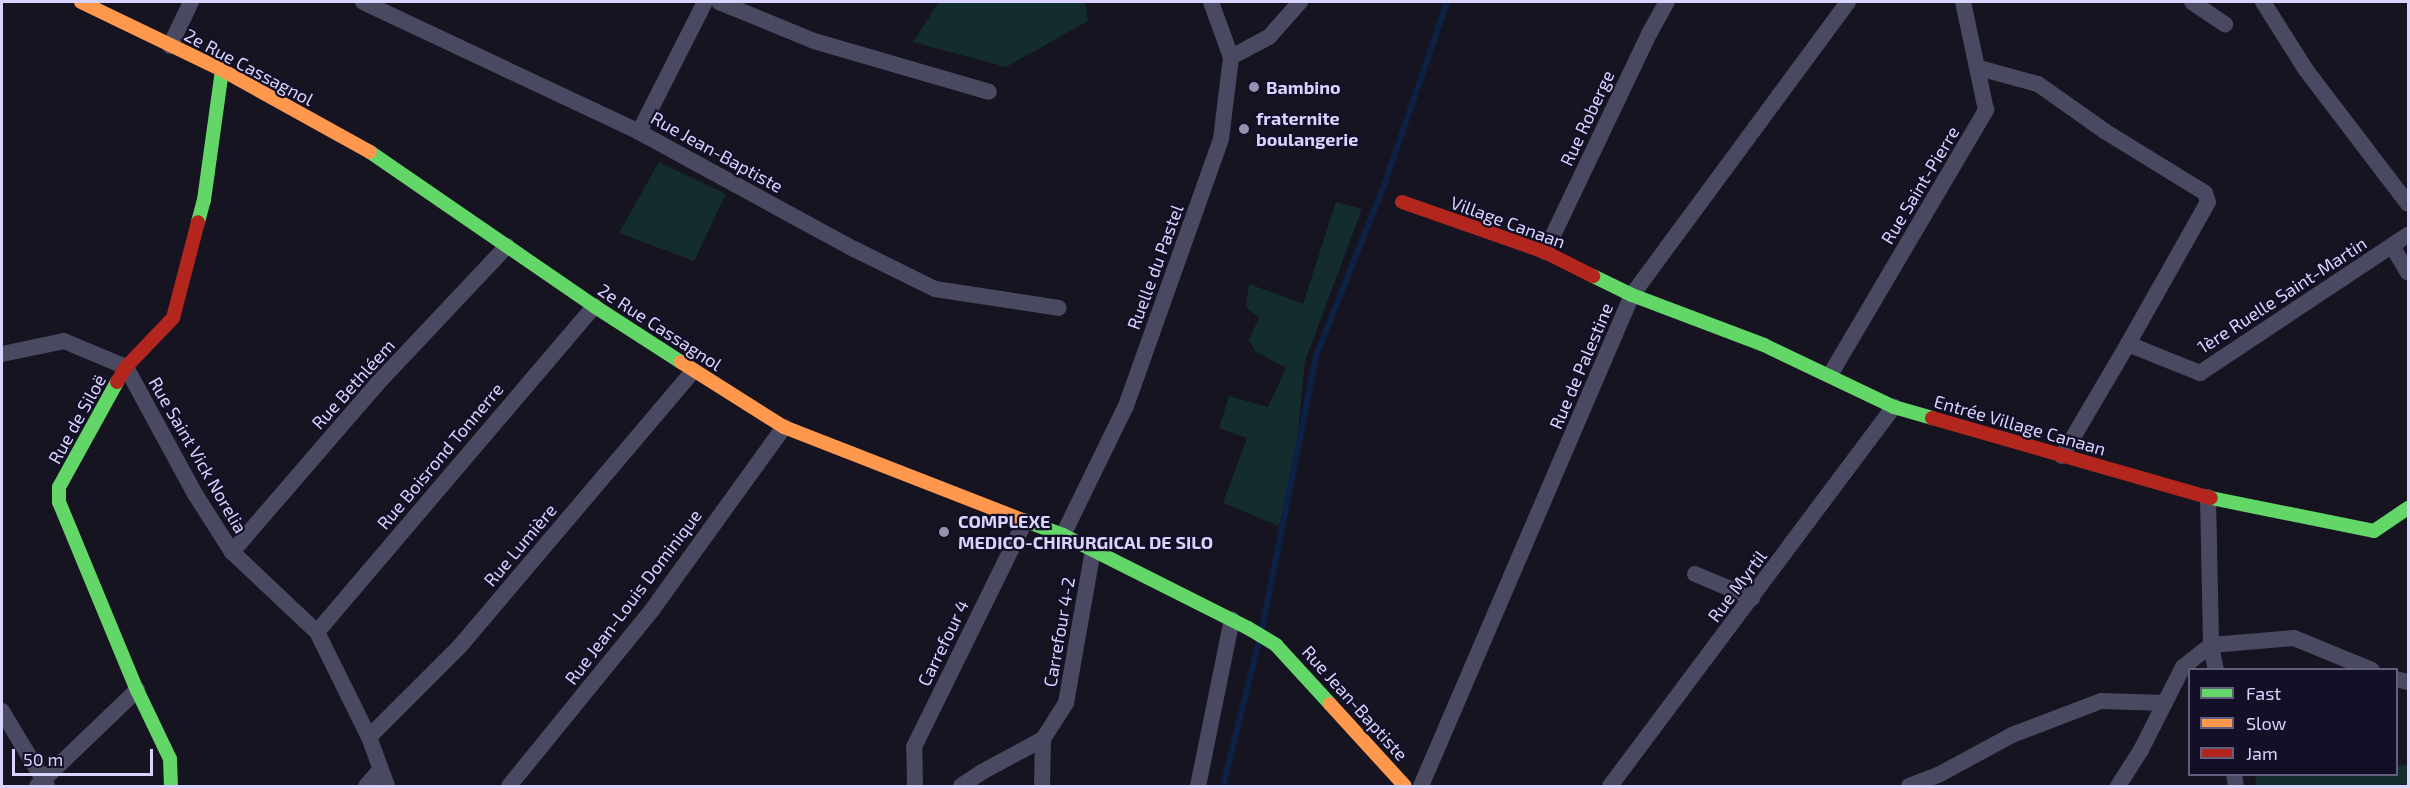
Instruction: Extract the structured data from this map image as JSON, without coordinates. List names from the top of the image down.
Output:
{
  "streets": {
    "street": [
      "2e Rue Cassagnol",
      "Rue Roberge",
      "Rue Jean-Baptiste",
      "Rue Saint-Pierre",
      "Village Canaan",
      "Ruelle du Pastel",
      "1ère Ruelle Saint-Martin",
      "Rue de Palestine",
      "Rue Bethléem",
      "Rue de Siloë",
      "Entrée Village Canaan",
      "Rue Saint Vick Norelia",
      "Rue Boisrond Tonnerre",
      "Rue Lumière",
      "Rue Myrtil",
      "Rue Jean-Louis Dominique",
      "Carrefour 4-2",
      "Carrefour 4"
    ]
  },
  "crossings": [
    ["2e Rue Cassagnol", "Rue Jean-Baptiste"],
    ["2e Rue Cassagnol", "Ruelle du Pastel"],
    ["2e Rue Cassagnol", "Rue Bethléem"],
    ["2e Rue Cassagnol", "Rue de Siloë"],
    ["2e Rue Cassagnol", "Rue Boisrond Tonnerre"],
    ["2e Rue Cassagnol", "Rue Lumière"],
    ["2e Rue Cassagnol", "Rue Jean-Louis Dominique"],
    ["2e Rue Cassagnol", "Carrefour 4-2"],
    ["2e Rue Cassagnol", "Carrefour 4"],
    ["Rue Roberge", "Village Canaan"],
    ["Rue Saint-Pierre", "Entrée Village Canaan"],
    ["Village Canaan", "Rue de Palestine"],
    ["Village Canaan", "Entrée Village Canaan"],
    ["Rue de Palestine", "Entrée Village Canaan"],
    ["Rue Bethléem", "Rue Saint Vick Norelia"],
    ["Rue de Siloë", "Rue Saint Vick Norelia"],
    ["Entrée Village Canaan", "Rue Myrtil"],
    ["Rue Saint Vick Norelia", "Rue Boisrond Tonnerre"],
    ["Rue Saint Vick Norelia", "Rue Lumière"]
  ],
  "places": ["Bambino", "fraternite boulangerie", "COMPLEXE MEDICO-CHIRURGICAL DE SILO"],
  "legend": ["Fast", "Slow", "Jam"],
  "scale_bar": "50 m"
}
